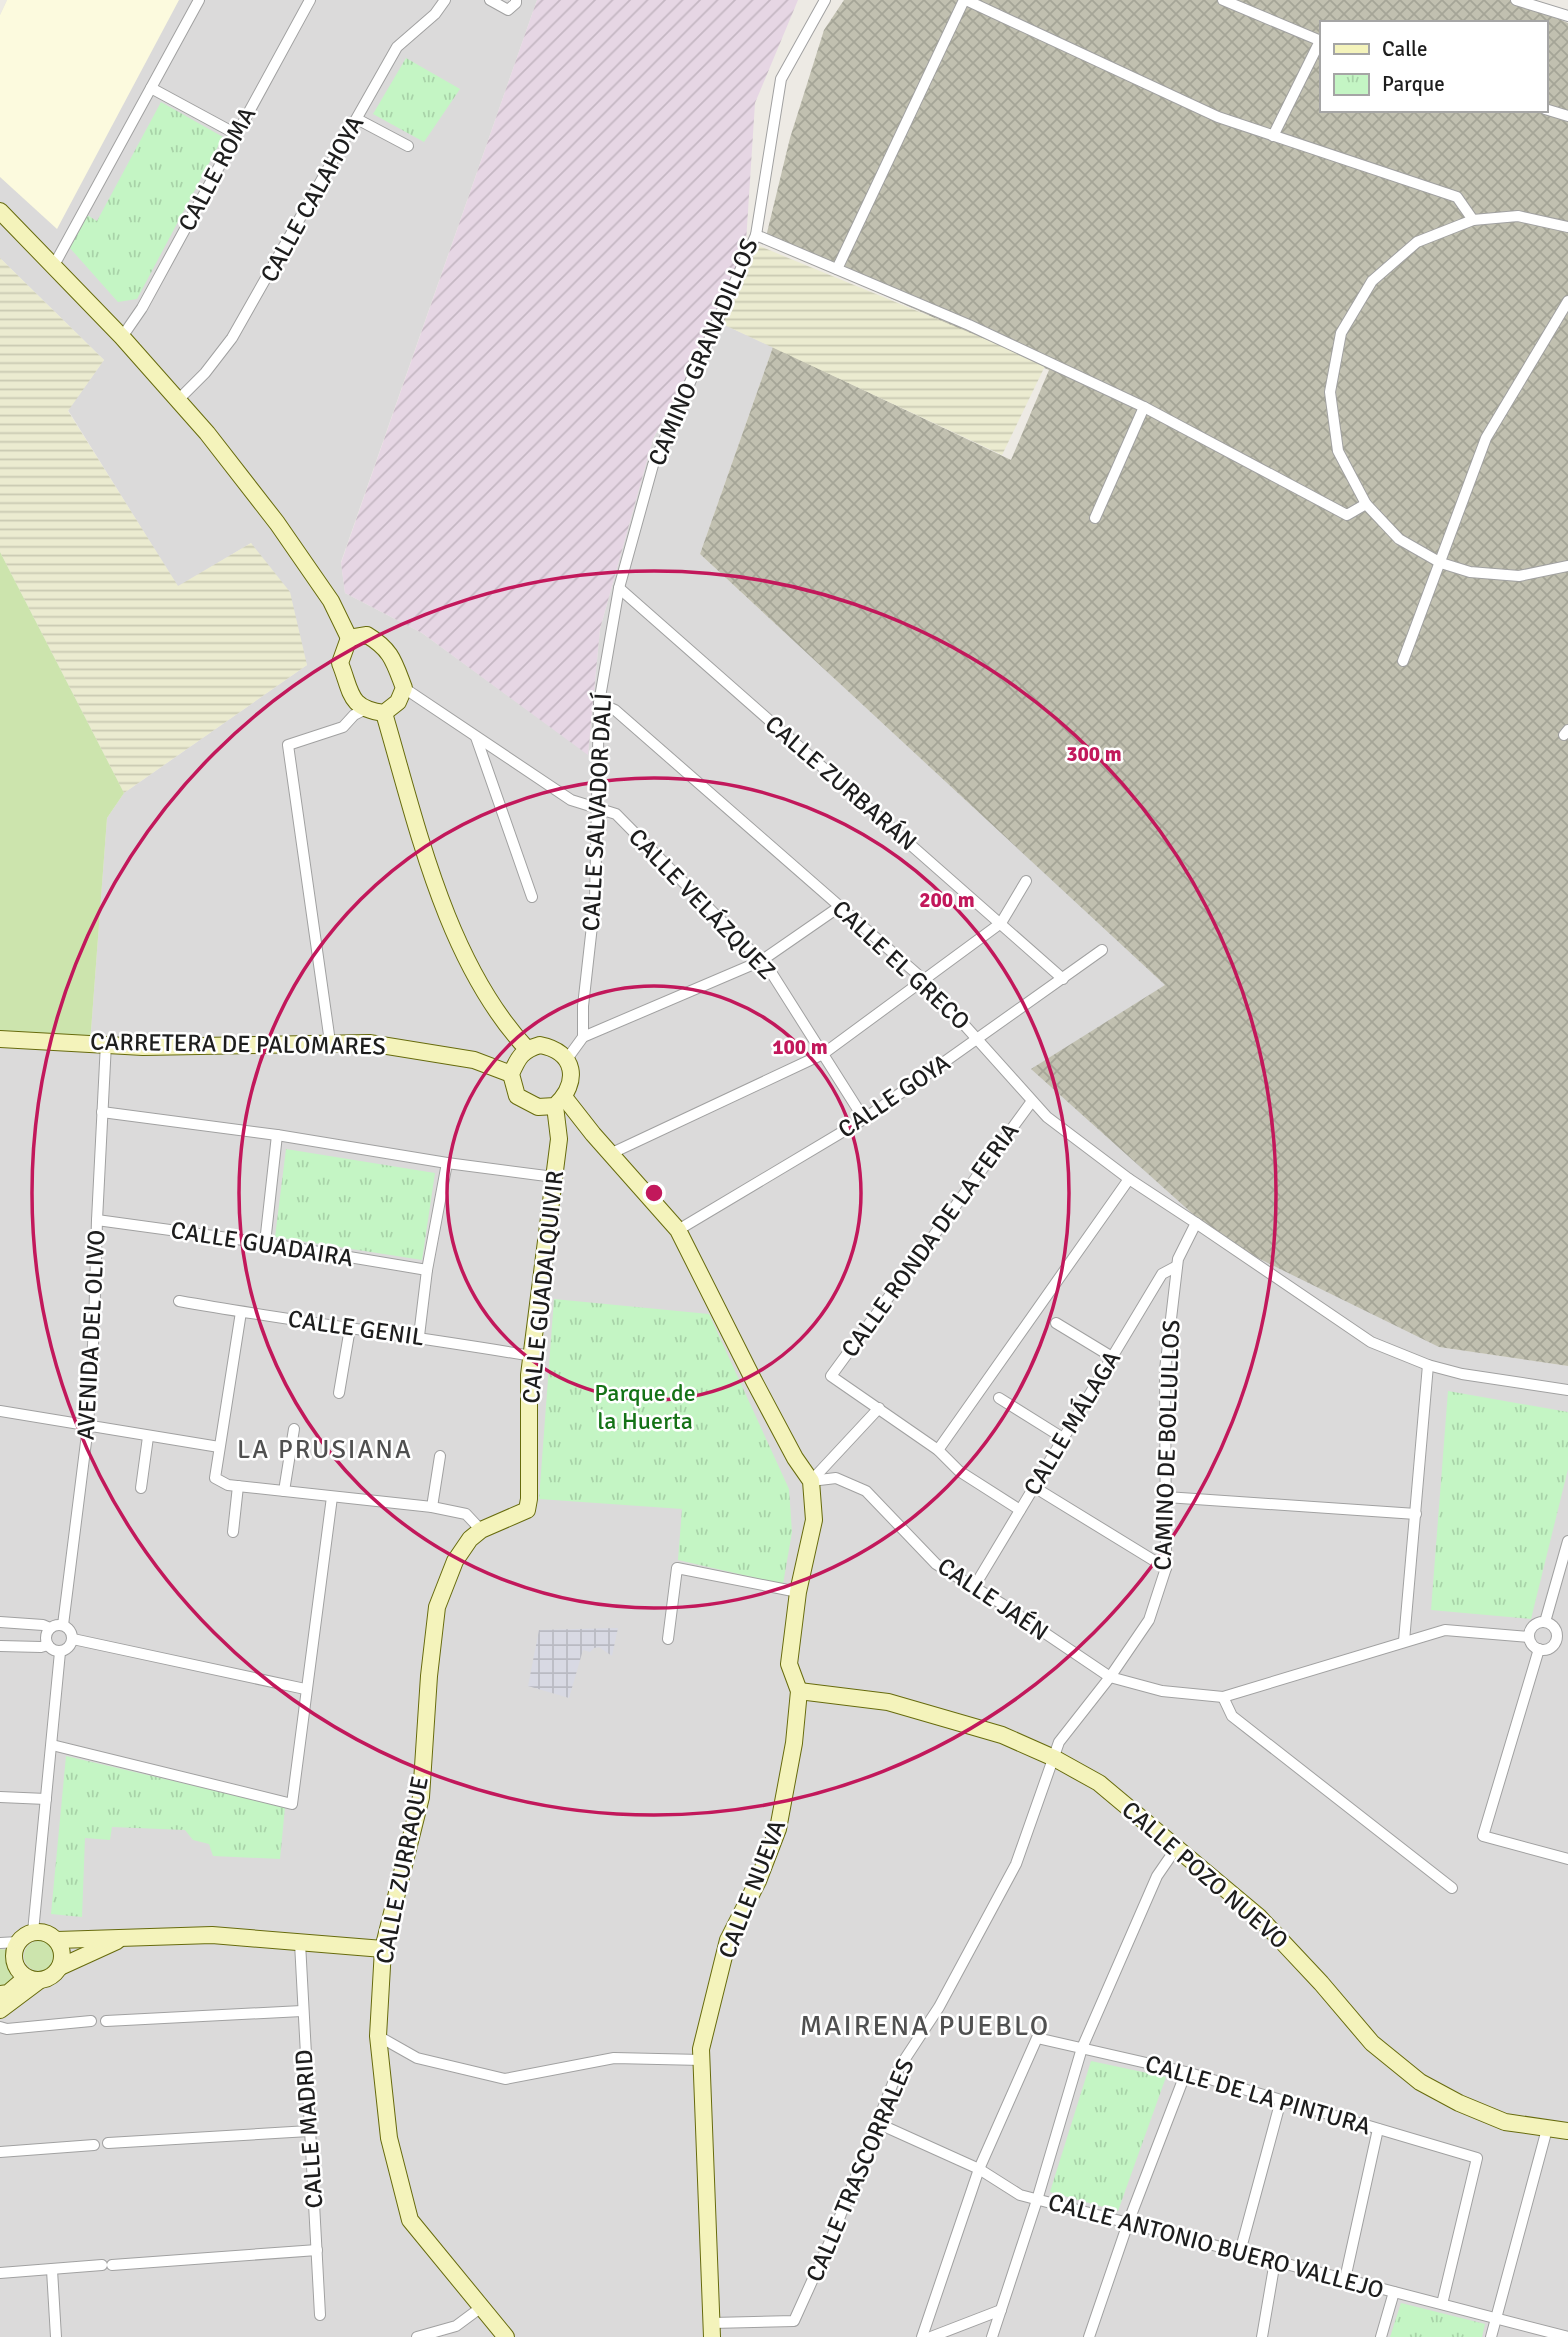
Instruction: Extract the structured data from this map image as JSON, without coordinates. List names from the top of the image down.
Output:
{
  "streets": {
    "street": [
      "CALLE ROMA",
      "CALLE CALAHOYA",
      "CAMINO GRANADILLOS",
      "CALLE ZURBARÁN",
      "CALLE SALVADOR DALÍ",
      "CALLE VELÁZQUEZ",
      "CALLE EL GRECO",
      "CARRETERA DE PALOMARES",
      "CALLE GOYA",
      "CALLE RONDA DE LA FERIA",
      "CALLE GUADAIRA",
      "CALLE GUADALQUIVIR",
      "CALLE GENIL",
      "AVENIDA DEL OLIVO",
      "CALLE MÁLAGA",
      "CAMINO DE BOLLULLOS",
      "CALLE JAÉN",
      "CALLE ZURRAQUE",
      "CALLE POZO NUEVO",
      "CALLE NUEVA",
      "CALLE DE LA PINTURA",
      "CALLE MADRID",
      "CALLE TRASCORRALES",
      "CALLE ANTONIO BUERO VALLEJO"
    ]
  },
  "crossings": [
    ["CAMINO GRANADILLOS", "CALLE ZURBARÁN"],
    ["CAMINO GRANADILLOS", "CALLE SALVADOR DALÍ"],
    ["CALLE ZURBARÁN", "CALLE SALVADOR DALÍ"],
    ["CALLE ZURBARÁN", "CALLE GOYA"],
    ["CALLE SALVADOR DALÍ", "CALLE VELÁZQUEZ"],
    ["CALLE SALVADOR DALÍ", "CALLE EL GRECO"],
    ["CALLE VELÁZQUEZ", "CALLE GOYA"],
    ["CALLE EL GRECO", "CALLE GOYA"],
    ["CALLE EL GRECO", "CALLE RONDA DE LA FERIA"],
    ["CARRETERA DE PALOMARES", "CALLE GUADALQUIVIR"],
    ["CARRETERA DE PALOMARES", "AVENIDA DEL OLIVO"],
    ["CALLE RONDA DE LA FERIA", "CALLE MÁLAGA"],
    ["CALLE GUADAIRA", "AVENIDA DEL OLIVO"],
    ["CALLE GUADALQUIVIR", "CALLE GENIL"],
    ["CALLE GUADALQUIVIR", "CALLE ZURRAQUE"],
    ["CALLE MÁLAGA", "CAMINO DE BOLLULLOS"],
    ["CALLE MÁLAGA", "CALLE JAÉN"],
    ["CAMINO DE BOLLULLOS", "CALLE JAÉN"],
    ["CAMINO DE BOLLULLOS", "CALLE POZO NUEVO"],
    ["CAMINO DE BOLLULLOS", "CALLE TRASCORRALES"],
    ["CALLE POZO NUEVO", "CALLE NUEVA"],
    ["CALLE POZO NUEVO", "CALLE TRASCORRALES"],
    ["CALLE NUEVA", "CALLE TRASCORRALES"],
    ["CALLE DE LA PINTURA", "CALLE ANTONIO BUERO VALLEJO"],
    ["CALLE TRASCORRALES", "CALLE ANTONIO BUERO VALLEJO"]
  ],
  "districts": ["LA PRUSIANA", "MAIRENA PUEBLO"],
  "parks": ["Parque de la Huerta"],
  "legend": ["Calle", "Parque"],
  "rings": ["300 m", "200 m", "100 m"]
}
